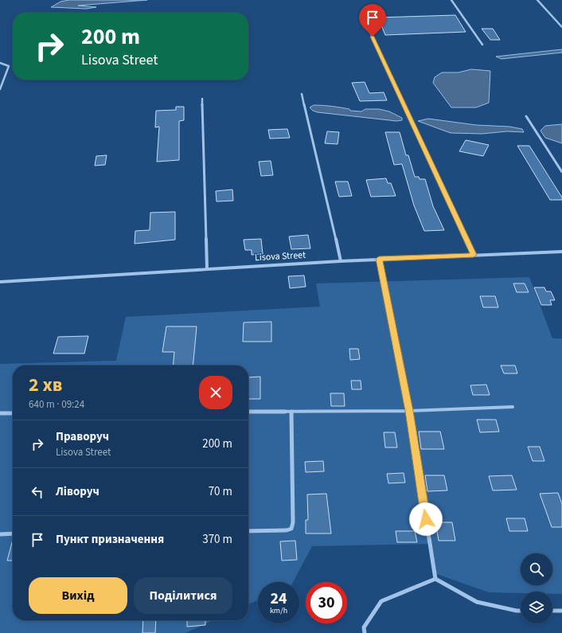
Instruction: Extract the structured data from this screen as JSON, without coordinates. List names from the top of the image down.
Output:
{
  "streets": {
    "street": ["Lisova Street"]
  },
  "page": {
    "turn": ["200 m", "Lisova Street"],
    "heading": ["2 хв", "640 m · 09:24"],
    "list": [
      {
        "name": "Праворуч",
        "note": "Lisova Street",
        "value": "200 m"
      },
      {
        "name": "Ліворуч",
        "value": "70 m"
      },
      {
        "name": "Пункт призначення",
        "value": "370 m"
      }
    ],
    "buttons": ["Вихід", "Поділитися"],
    "speed": "24 km/h",
    "limit": "30"
  }
}
